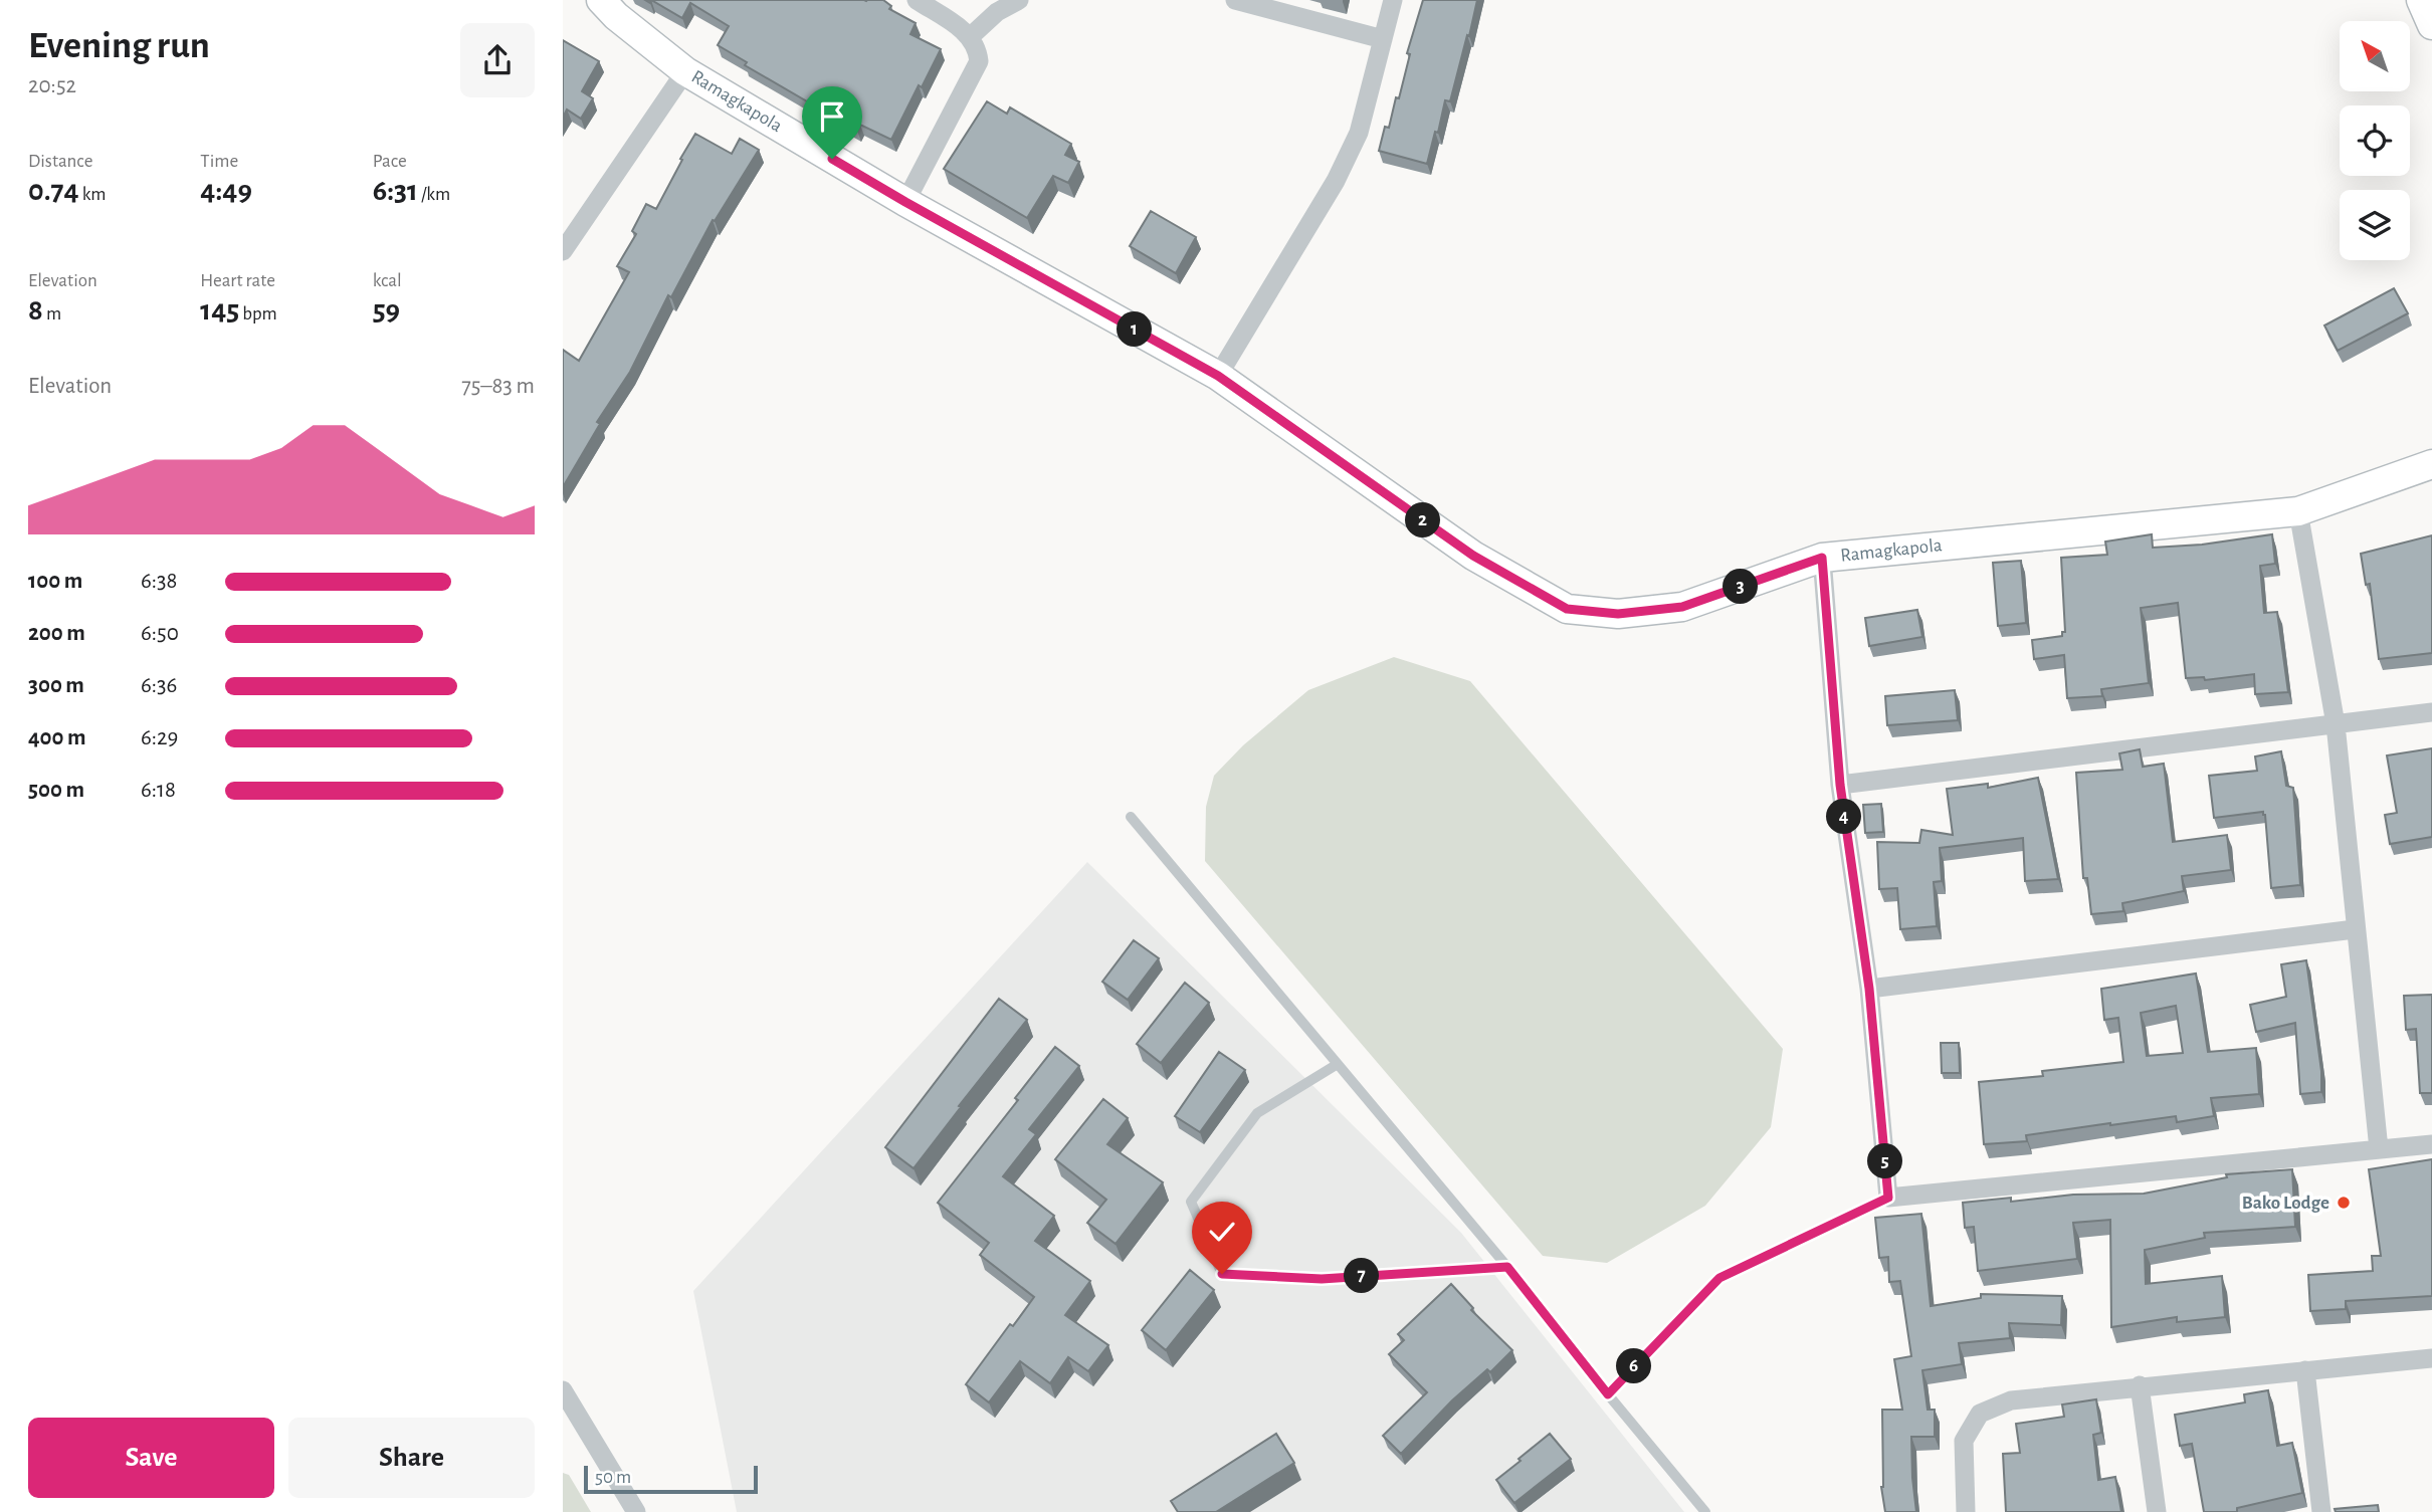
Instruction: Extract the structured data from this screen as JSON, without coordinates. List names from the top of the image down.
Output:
{
  "streets": {
    "street": ["Ramagkapola"]
  },
  "places": ["Bako Lodge"],
  "scale_bar": "50 m",
  "north": "top left",
  "page": {
    "heading": ["Evening run", "20:52"],
    "stats": [
      ["Distance", "0.74 km"],
      ["Time", "4:49"],
      ["Pace", "6:31 /km"],
      ["Elevation", "8 m"],
      ["Heart rate", "145 bpm"],
      ["kcal", "59"]
    ],
    "pins": [
      "1",
      "2",
      "3",
      "4",
      "5",
      "7",
      "6"
    ],
    "chart": ["Elevation", "75–83 m"],
    "list": [
      {
        "name": "100 m",
        "note": "6:38"
      },
      {
        "name": "200 m",
        "note": "6:50"
      },
      {
        "name": "300 m",
        "note": "6:36"
      },
      {
        "name": "400 m",
        "note": "6:29"
      },
      {
        "name": "500 m",
        "note": "6:18"
      }
    ],
    "buttons": ["Save", "Share"],
    "scale": "50 m"
  }
}
